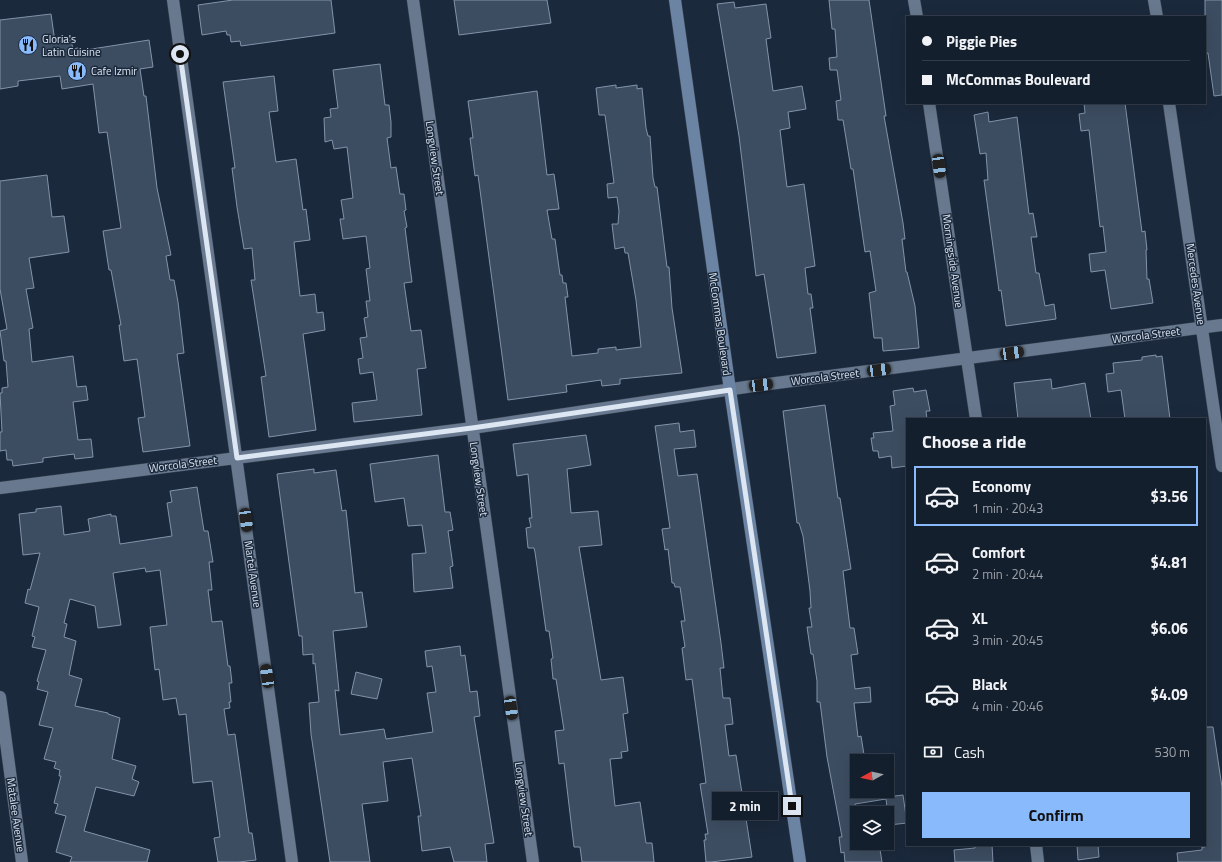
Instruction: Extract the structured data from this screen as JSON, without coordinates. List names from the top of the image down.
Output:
{
  "streets": {
    "street": [
      "Longview Street",
      "Morningside Avenue",
      "Mercedes Avenue",
      "McCommas Boulevard",
      "Worcola Street",
      "Martel Avenue",
      "Matalee Avenue"
    ]
  },
  "crossings": [
    ["Longview Street", "Worcola Street"],
    ["Morningside Avenue", "Worcola Street"],
    ["Mercedes Avenue", "Worcola Street"],
    ["McCommas Boulevard", "Worcola Street"],
    ["Worcola Street", "Martel Avenue"]
  ],
  "places": {
    "restaurant": ["Gloria's Latin Cuisine", "Cafe Izmir"]
  },
  "north": "left",
  "page": {
    "banner": ["Piggie Pies", "McCommas Boulevard"],
    "heading": "Choose a ride",
    "list": [
      {
        "name": "Economy",
        "note": "1 min · 20:43",
        "value": "$3.56"
      },
      {
        "name": "Comfort",
        "note": "2 min · 20:44",
        "value": "$4.81"
      },
      {
        "name": "XL",
        "note": "3 min · 20:45",
        "value": "$6.06"
      },
      {
        "name": "Black",
        "note": "4 min · 20:46",
        "value": "$4.09"
      }
    ],
    "pay": ["Cash", "530 m"],
    "buttons": "Confirm",
    "bubble": "2 min"
  }
}
